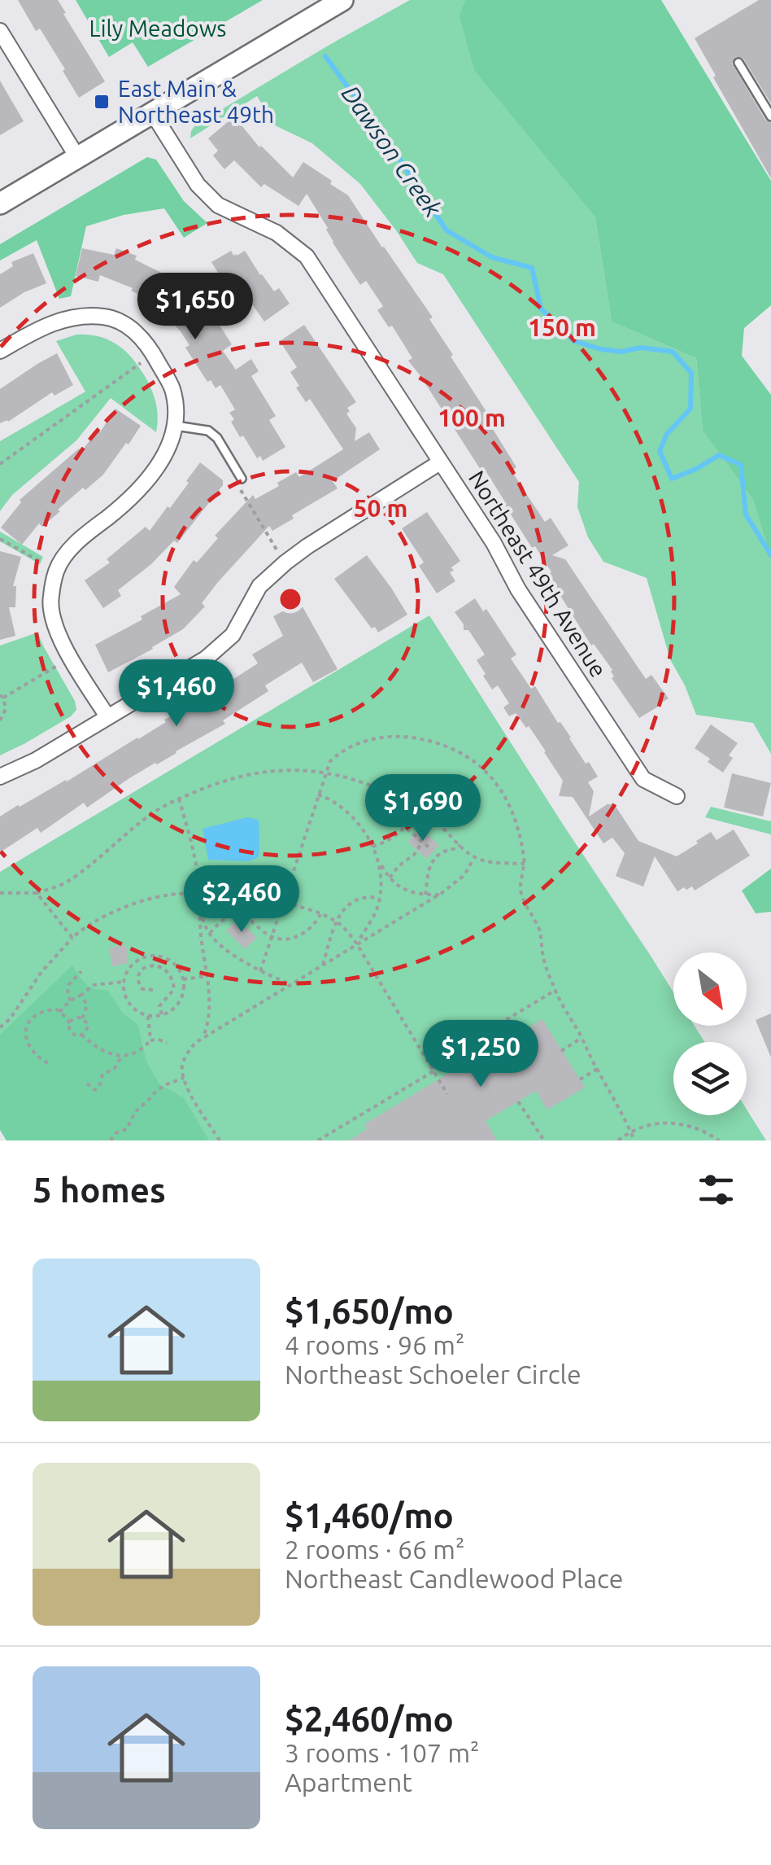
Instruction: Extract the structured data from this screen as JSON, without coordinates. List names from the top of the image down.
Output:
{
  "streets": {
    "street": ["Northeast 49th Avenue"]
  },
  "water": ["Dawson Creek"],
  "parks": ["Lily Meadows"],
  "places": {
    "transit": ["East Main & Northeast 49th"]
  },
  "north": "bottom right",
  "page": {
    "price": [
      "$1,650",
      "$1,460",
      "$1,690",
      "$2,460",
      "$1,250"
    ],
    "heading": "5 homes",
    "list": [
      {
        "name": "$1,650/mo",
        "note": "4 rooms · 96 m² · Northeast Schoeler Circle"
      },
      {
        "name": "$1,460/mo",
        "note": "2 rooms · 66 m² · Northeast Candlewood Place"
      },
      {
        "name": "$2,460/mo",
        "note": "3 rooms · 107 m² · Apartment"
      }
    ]
  },
  "rings": ["150 m", "100 m", "50 m"]
}
